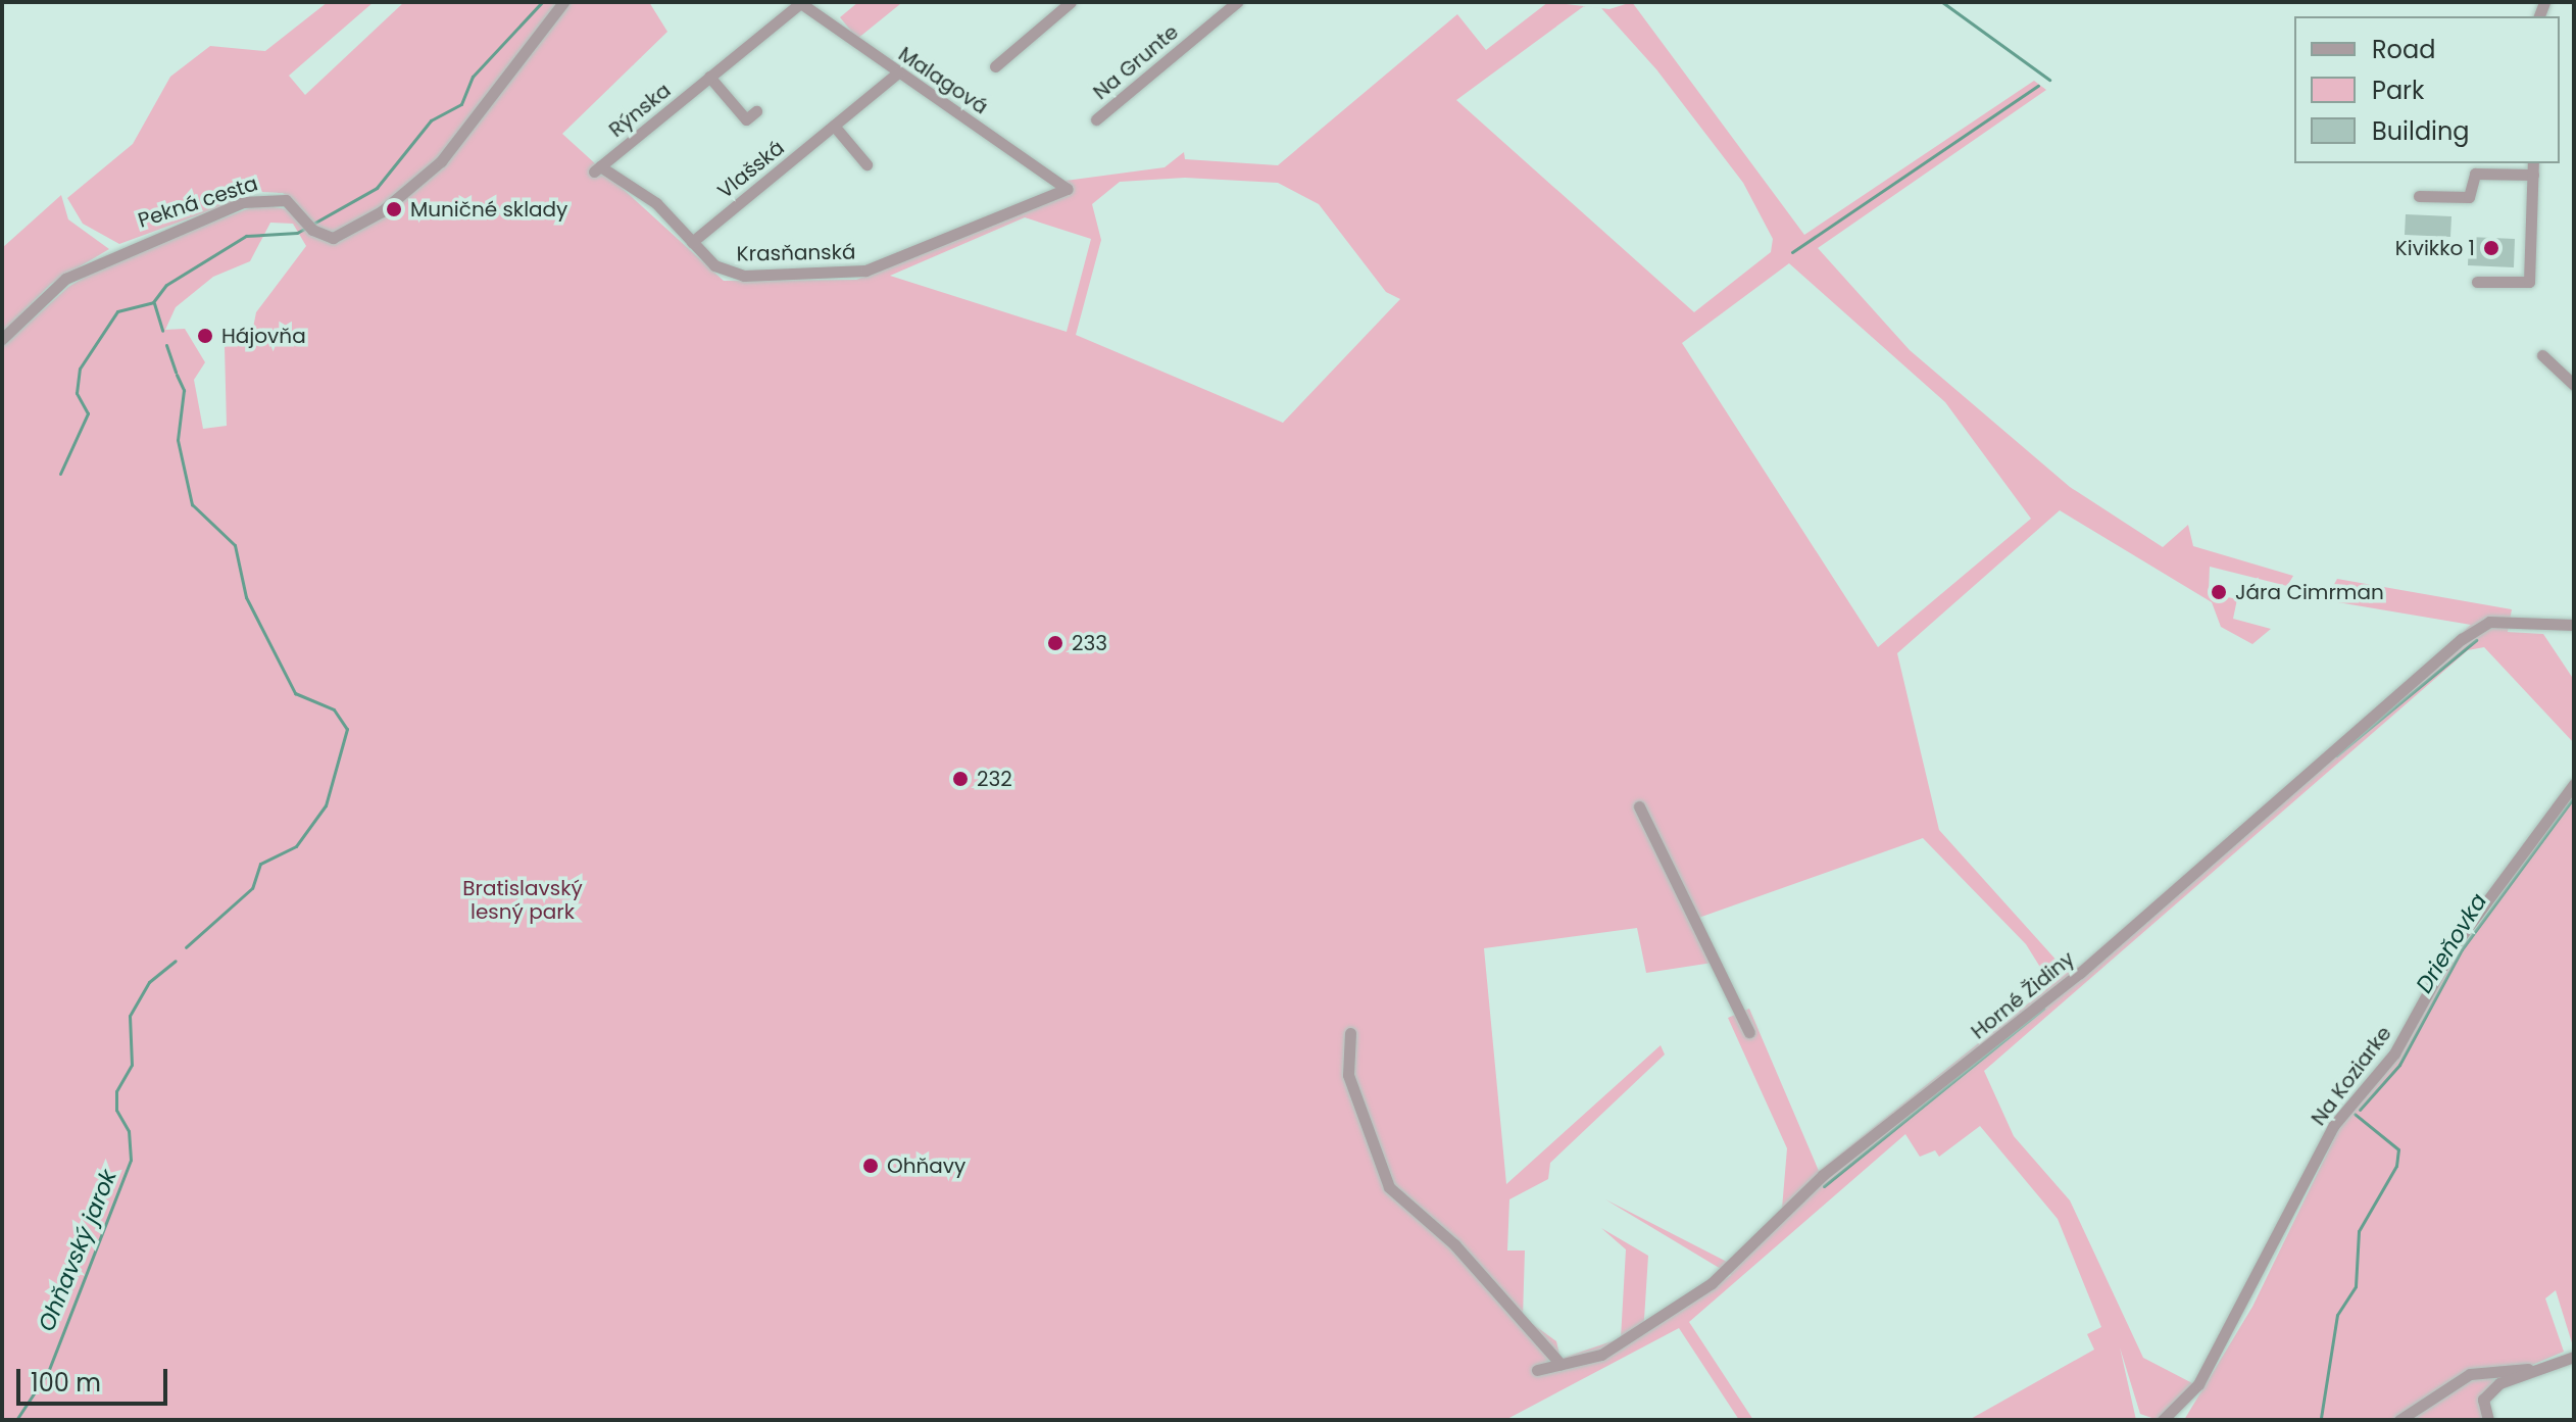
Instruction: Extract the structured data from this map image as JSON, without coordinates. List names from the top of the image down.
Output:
{
  "streets": {
    "street": [
      "Na Grunte",
      "Malagová",
      "Rýnska",
      "Vlašská",
      "Pekná cesta",
      "Krasňanská",
      "Horné Židiny",
      "Na Koziarke"
    ]
  },
  "crossings": [
    ["Malagová", "Rýnska"],
    ["Malagová", "Vlašská"],
    ["Malagová", "Krasňanská"],
    ["Rýnska", "Krasňanská"],
    ["Vlašská", "Krasňanská"]
  ],
  "water": ["Drieňovka", "Ohňavský jarok"],
  "parks": ["Bratislavský lesný park"],
  "places": [
    "Muničné sklady",
    "Kivikko 1",
    "Hájovňa",
    "Jára Cimrman",
    "233",
    "232",
    "Ohňavy"
  ],
  "legend": ["Road", "Park", "Building"],
  "scale_bar": "100 m"
}
